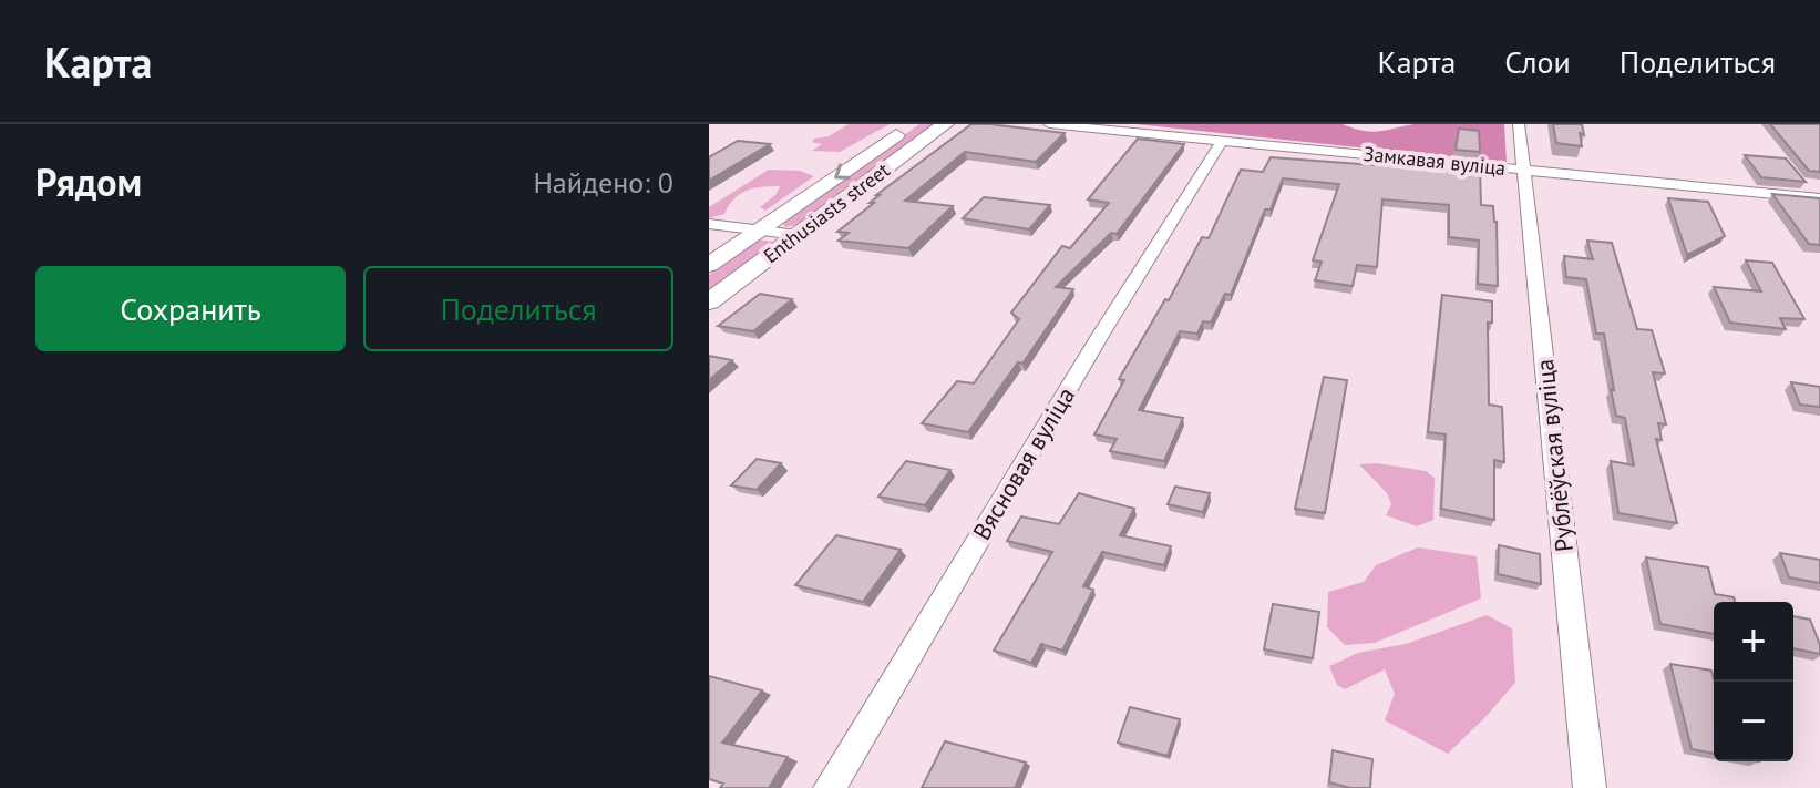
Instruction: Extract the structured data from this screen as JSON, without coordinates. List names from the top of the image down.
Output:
{
  "streets": {
    "street": [
      "Замкавая вуліца",
      "Enthusiasts street",
      "Рублёўская вуліца",
      "Вясновая вуліца"
    ]
  },
  "crossings": [
    ["Замкавая вуліца", "Рублёўская вуліца"],
    ["Замкавая вуліца", "Вясновая вуліца"]
  ],
  "page": {
    "header": "Карта",
    "nav": ["Карта", "Слои", "Поделиться"],
    "heading": ["Рядом", "Найдено: 0"],
    "buttons": ["Сохранить", "Поделиться"],
    "map_buttons": ["+", "−"]
  }
}
